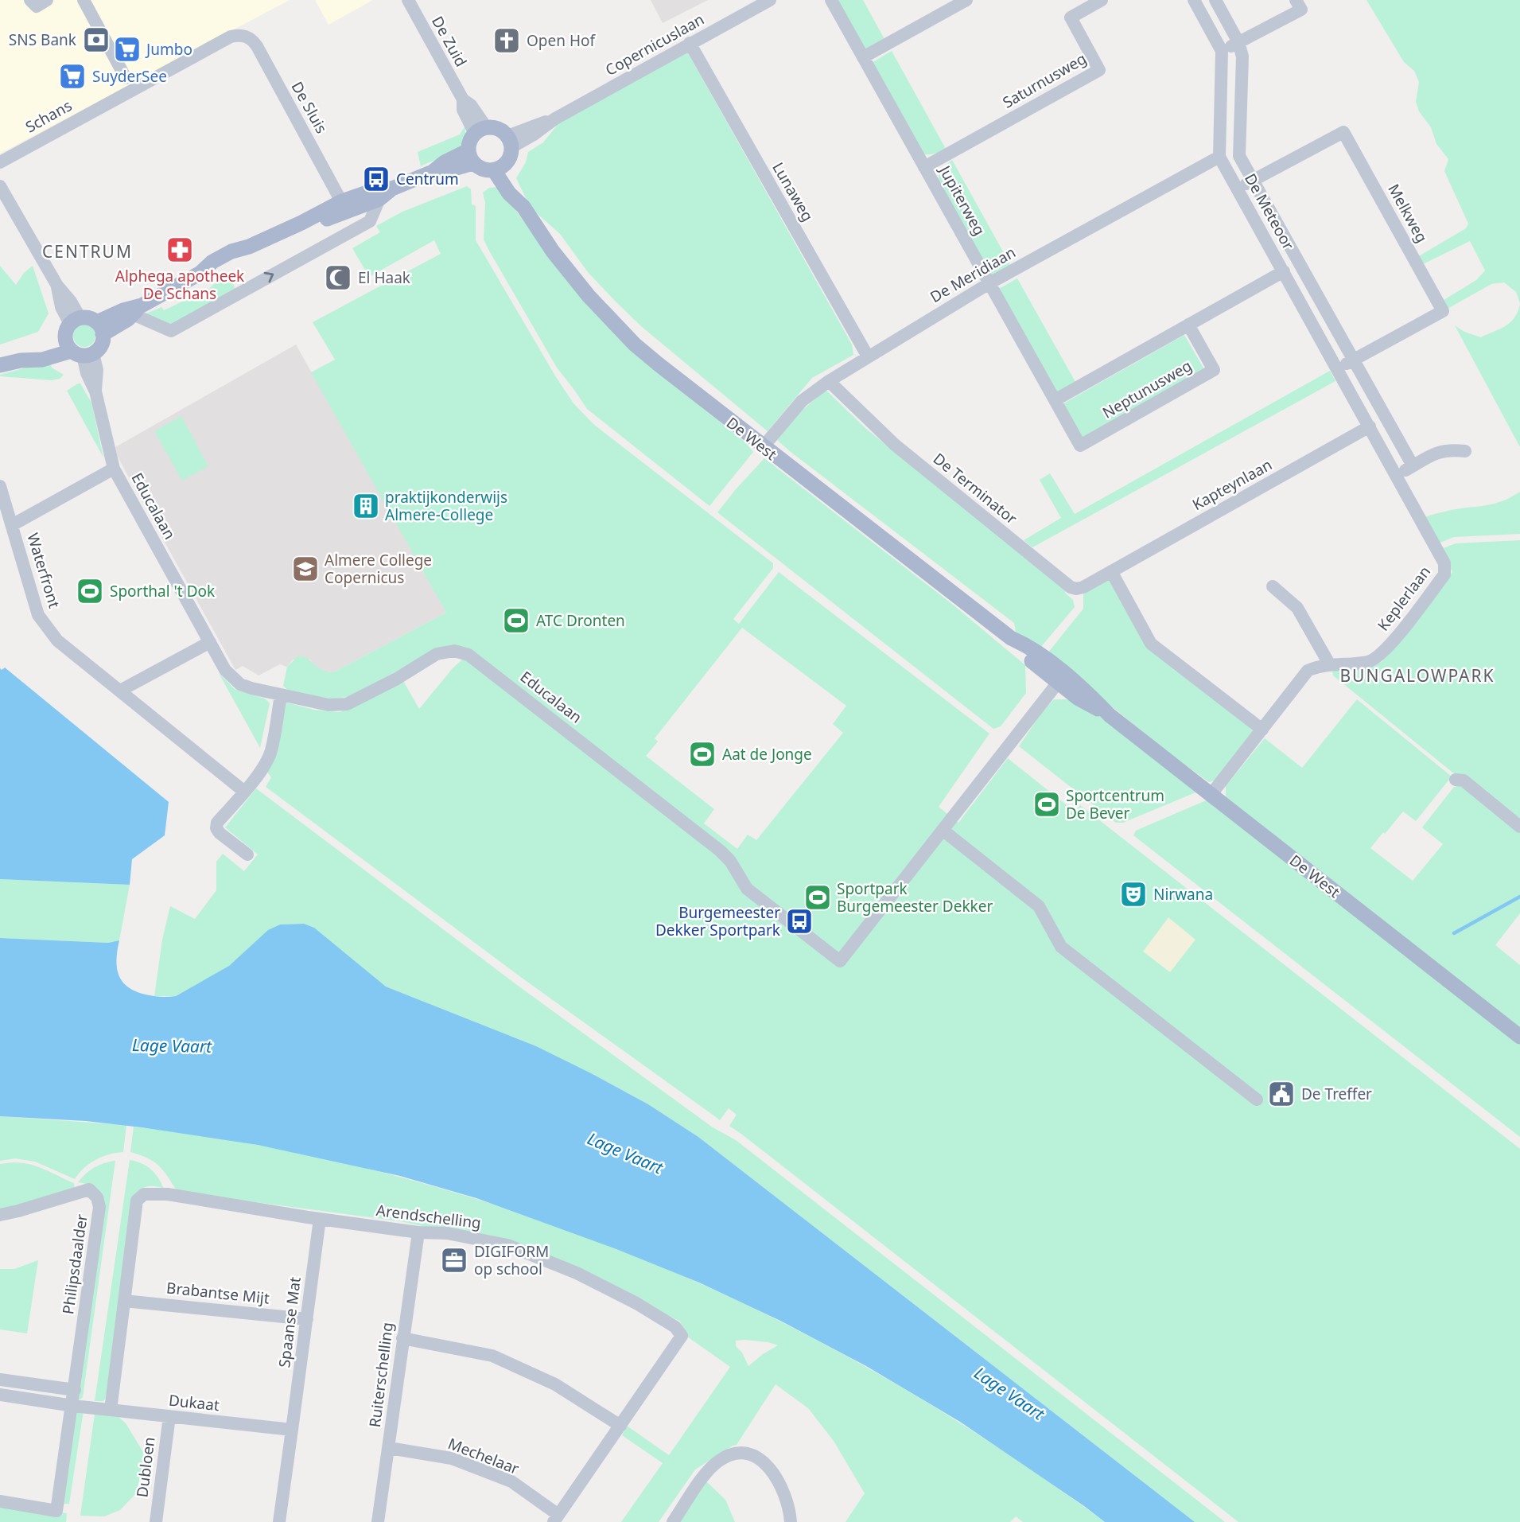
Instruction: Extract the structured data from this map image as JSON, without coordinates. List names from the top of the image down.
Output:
{
  "streets": {
    "main road": ["De West"],
    "street": [
      "De Zuid",
      "Copernicuslaan",
      "Saturnusweg",
      "De Sluis",
      "Schans",
      "Lunaweg",
      "Jupiterweg",
      "De Meteoor",
      "Melkweg",
      "De Meridiaan",
      "Neptunusweg",
      "Kapteynlaan",
      "De Terminator",
      "Educalaan",
      "Waterfront",
      "Keplerlaan",
      "Arendschelling",
      "Philipsdaalder",
      "Brabantse Mijt",
      "Spaanse Mat",
      "Ruiterschelling",
      "Dukaat",
      "Mechelaar",
      "Dubloen"
    ]
  },
  "crossings": [
    ["De Zuid", "Copernicuslaan"],
    ["De Zuid", "De West"],
    ["Copernicuslaan", "Lunaweg"],
    ["Copernicuslaan", "De West"],
    ["Saturnusweg", "Jupiterweg"],
    ["De Sluis", "Schans"],
    ["Lunaweg", "De Meridiaan"],
    ["Jupiterweg", "De Meridiaan"],
    ["Jupiterweg", "Neptunusweg"],
    ["De Meteoor", "Melkweg"],
    ["De Meteoor", "De Meridiaan"],
    ["De Meteoor", "Kapteynlaan"],
    ["De Meteoor", "Keplerlaan"],
    ["De Meridiaan", "De West"],
    ["De Meridiaan", "De Terminator"],
    ["De West", "Educalaan"],
    ["De West", "Keplerlaan"],
    ["Kapteynlaan", "De Terminator"],
    ["Kapteynlaan", "Keplerlaan"],
    ["Educalaan", "Waterfront"],
    ["Arendschelling", "Brabantse Mijt"],
    ["Arendschelling", "Spaanse Mat"],
    ["Arendschelling", "Ruiterschelling"],
    ["Arendschelling", "Dukaat"],
    ["Arendschelling", "Mechelaar"],
    ["Philipsdaalder", "Dukaat"],
    ["Brabantse Mijt", "Spaanse Mat"],
    ["Spaanse Mat", "Dukaat"],
    ["Ruiterschelling", "Mechelaar"],
    ["Dukaat", "Dubloen"]
  ],
  "districts": ["CENTRUM", "BUNGALOWPARK"],
  "water": ["Lage Vaart"],
  "places": {
    "bank": ["SNS Bank"],
    "church": ["Open Hof"],
    "supermarket": ["Jumbo", "SuyderSee"],
    "bus stop": ["Centrum", "Burgemeester Dekker Sportpark"],
    "pharmacy": ["Alphega apotheek De Schans"],
    "mosque": ["El Haak"],
    "building": ["praktijkonderwijs Almere-College"],
    "school or university": ["Almere College Copernicus"],
    "sports": [
      "Sporthal 't Dok",
      "ATC Dronten",
      "Aat de Jonge",
      "Sportcentrum De Bever",
      "Sportpark Burgemeester Dekker"
    ],
    "theatre": ["Nirwana"],
    "public building": ["De Treffer"],
    "office": ["DIGIFORM op school"]
  }
}
